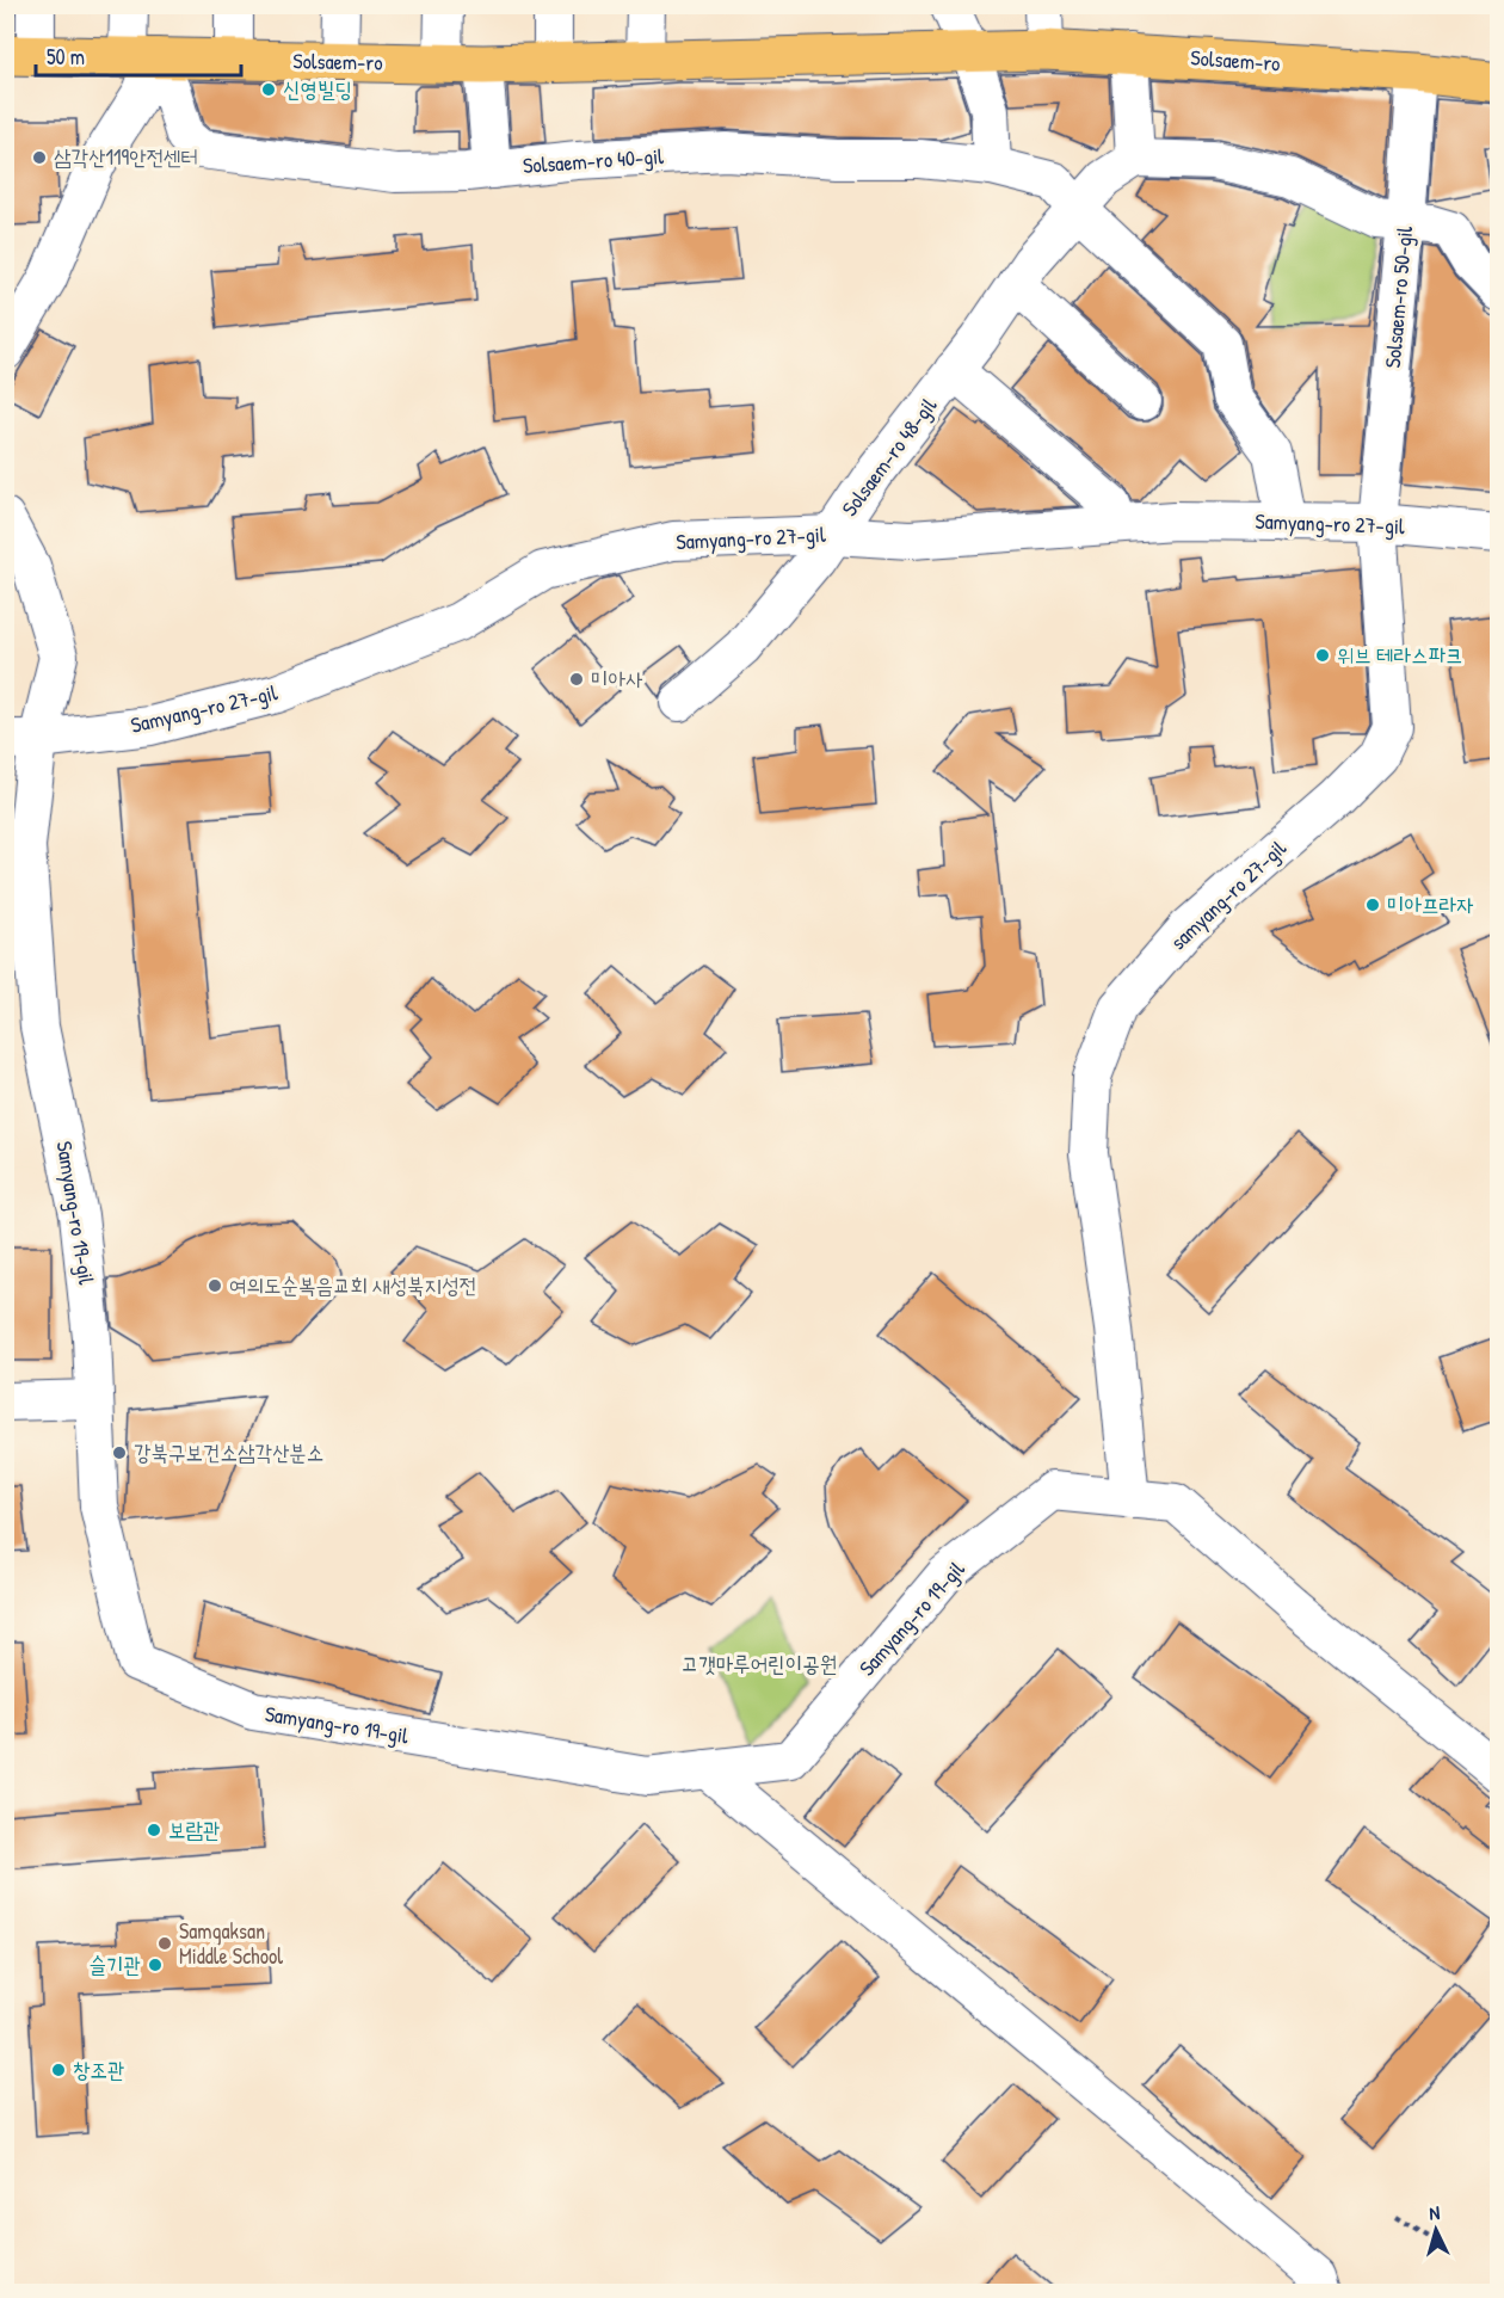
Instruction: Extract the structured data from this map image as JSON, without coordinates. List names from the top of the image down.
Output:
{
  "streets": {
    "main road": ["Solsaem-ro"],
    "street": [
      "Solsaem-ro 40-gil",
      "Solsaem-ro 50-gil",
      "Solsaem-ro 48-gil",
      "Samyang-ro 27-gil",
      "samyang-ro 27-gil",
      "Samyang-ro 19-gil"
    ]
  },
  "crossings": [
    ["Solsaem-ro", "Solsaem-ro 40-gil"],
    ["Solsaem-ro", "Solsaem-ro 50-gil"],
    ["Solsaem-ro 40-gil", "Solsaem-ro 48-gil"],
    ["Solsaem-ro 50-gil", "Samyang-ro 27-gil"],
    ["Solsaem-ro 50-gil", "samyang-ro 27-gil"],
    ["Solsaem-ro 48-gil", "Samyang-ro 27-gil"],
    ["Samyang-ro 27-gil", "samyang-ro 27-gil"],
    ["Samyang-ro 27-gil", "Samyang-ro 19-gil"],
    ["samyang-ro 27-gil", "Samyang-ro 19-gil"]
  ],
  "parks": ["고갯마루어린이공원"],
  "places": [
    "신영빌딩",
    "삼각산119안전센터",
    "위브 테라스파크",
    "미아사",
    "미아프라자",
    "여의도순복음교회 새성북지성전",
    "강북구보건소삼각산분소",
    "보람관",
    "Samgaksan Middle School",
    "슬기관",
    "창조관"
  ],
  "scale_bar": "50 m",
  "north": "top"
}
